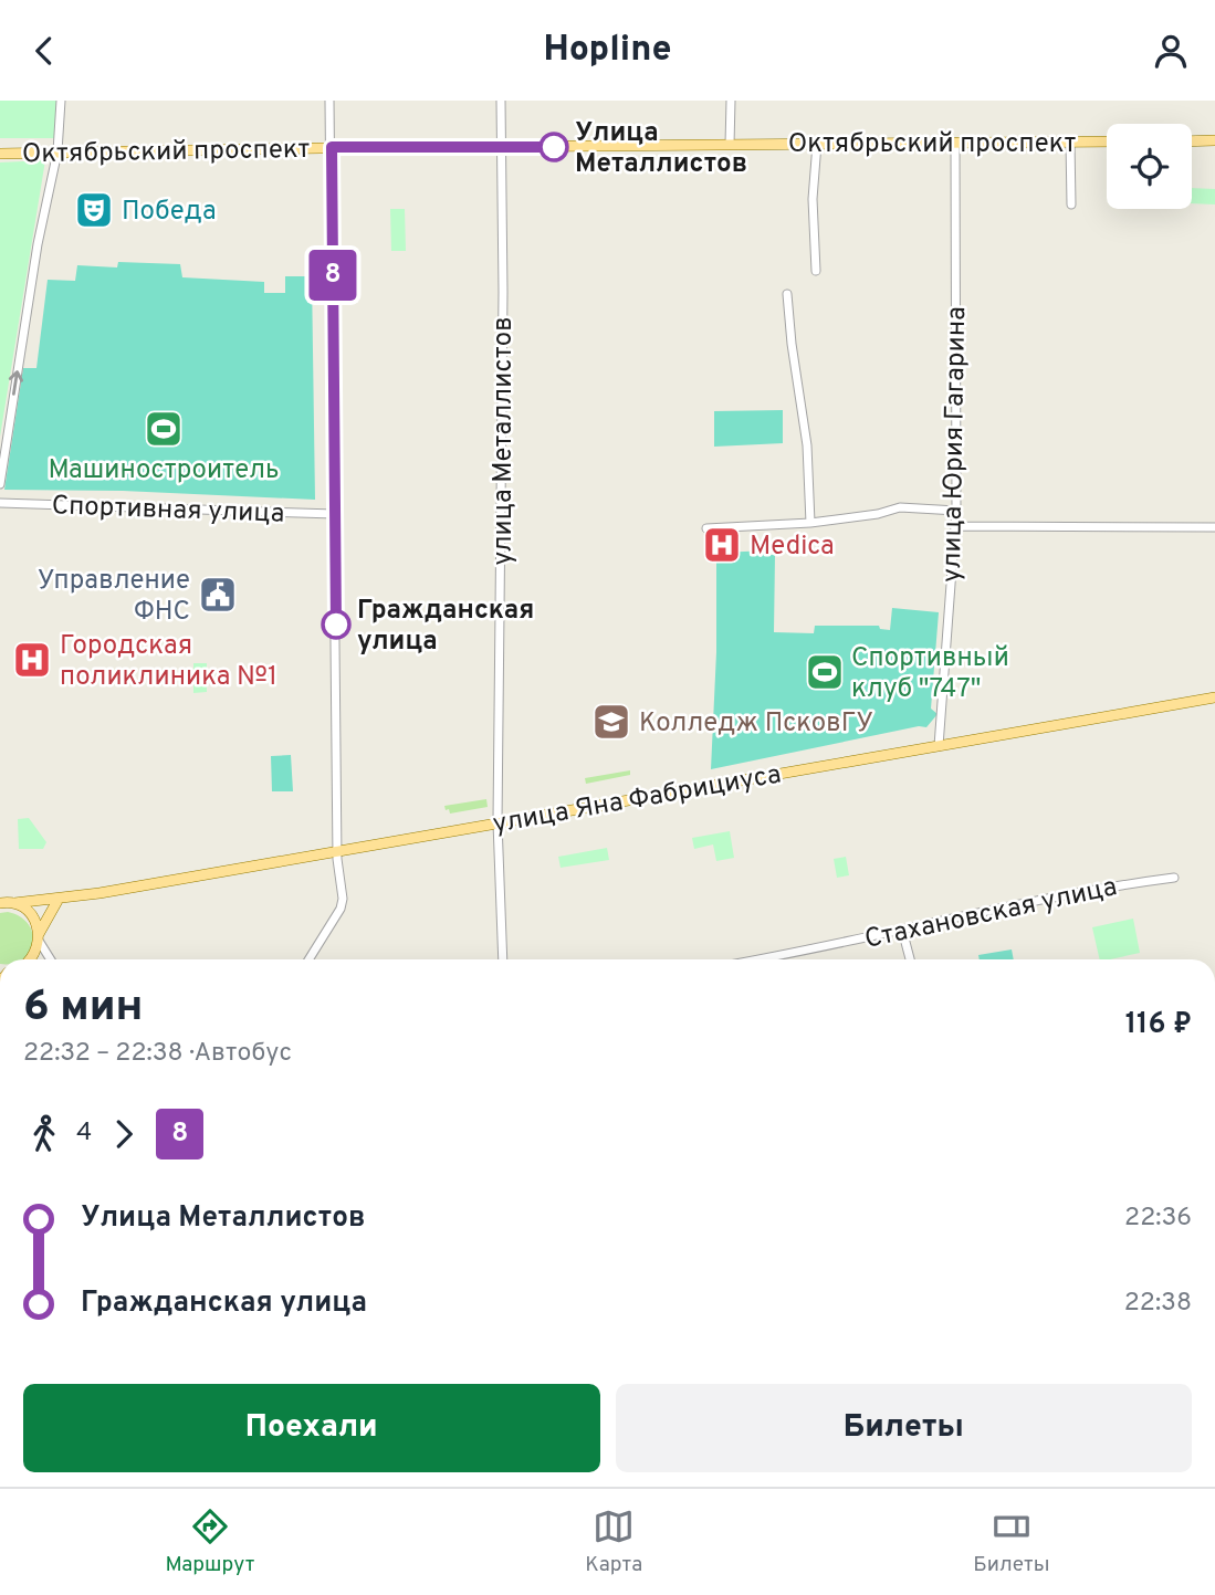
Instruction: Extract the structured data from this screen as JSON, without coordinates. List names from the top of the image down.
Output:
{
  "streets": {
    "main road": ["Октябрьский проспект", "улица Яна Фабрициуса"],
    "street": [
      "улица Металлистов",
      "улица Юрия Гагарина",
      "Спортивная улица",
      "Стахановская улица"
    ]
  },
  "crossings": [
    ["Октябрьский проспект", "улица Металлистов"],
    ["Октябрьский проспект", "улица Юрия Гагарина"],
    ["улица Металлистов", "улица Яна Фабрициуса"],
    ["улица Юрия Гагарина", "улица Яна Фабрициуса"]
  ],
  "places": {
    "other": ["Улица Металлистов", "Гражданская улица"],
    "theatre": ["Победа"],
    "sports": ["Машиностроитель", "Спортивный клуб \"747\""],
    "hospital": ["Medica", "Городская поликлиника №1"],
    "public building": ["Управление ФНС"],
    "school or university": ["Колледж ПсковГУ"]
  },
  "lines": ["bus line 8"],
  "page": {
    "header": "Hopline",
    "on_map": "8",
    "heading": ["6 мин", "22:32 – 22:38 · Автобус", "116 ₽"],
    "legs": ["4", "8"],
    "list": [
      {
        "name": "Улица Металлистов",
        "value": "22:36"
      },
      {
        "name": "Гражданская улица",
        "value": "22:38"
      }
    ],
    "buttons": ["Поехали", "Билеты"],
    "tabs": ["Маршрут", "Карта", "Билеты"]
  }
}
